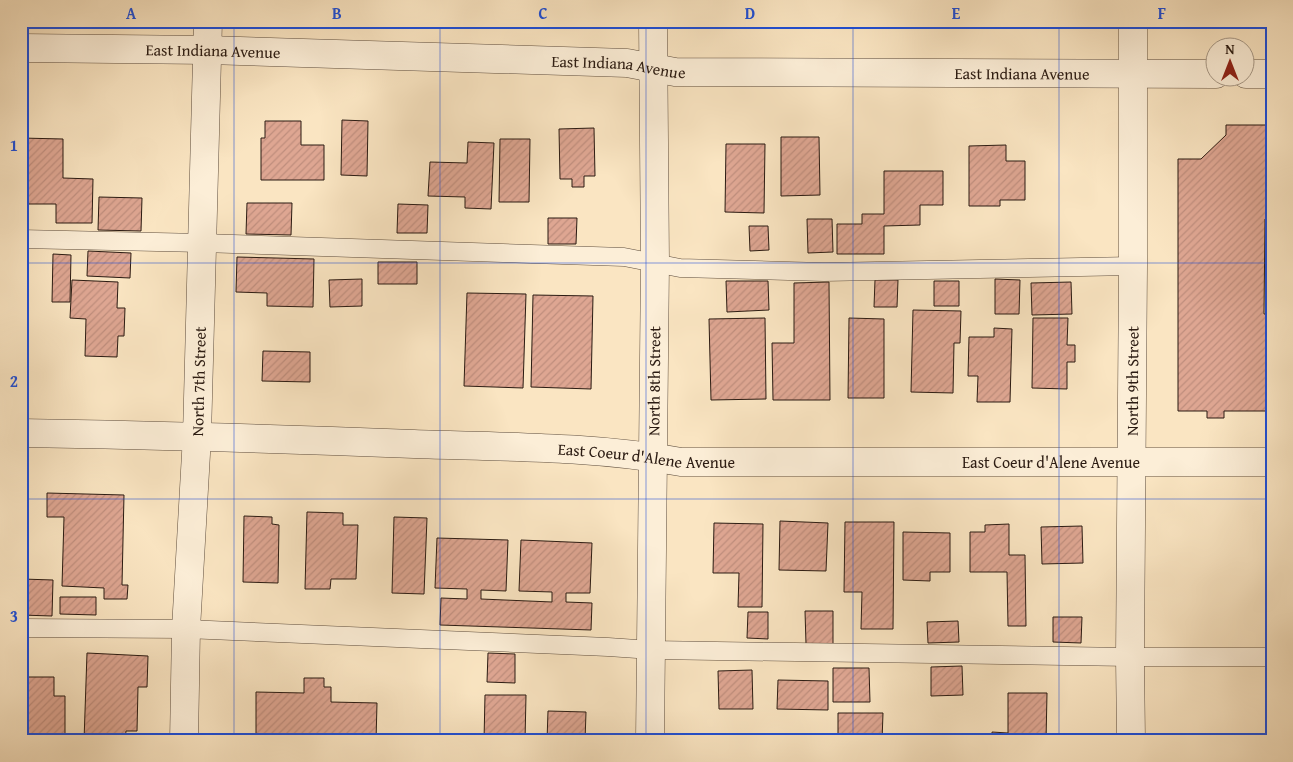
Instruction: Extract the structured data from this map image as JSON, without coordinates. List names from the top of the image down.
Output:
{
  "streets": {
    "street": [
      "East Indiana Avenue",
      "North 7th Street",
      "North 8th Street",
      "North 9th Street",
      "East Coeur d'Alene Avenue"
    ]
  },
  "crossings": [
    ["East Indiana Avenue", "North 7th Street"],
    ["East Indiana Avenue", "North 8th Street"],
    ["East Indiana Avenue", "North 9th Street"],
    ["North 7th Street", "East Coeur d'Alene Avenue"],
    ["North 8th Street", "East Coeur d'Alene Avenue"],
    ["North 9th Street", "East Coeur d'Alene Avenue"]
  ],
  "north": "top",
  "grid": {
    "columns": [
      "A",
      "B",
      "C",
      "D",
      "E",
      "F"
    ],
    "rows": ["1", "2", "3"]
  }
}
